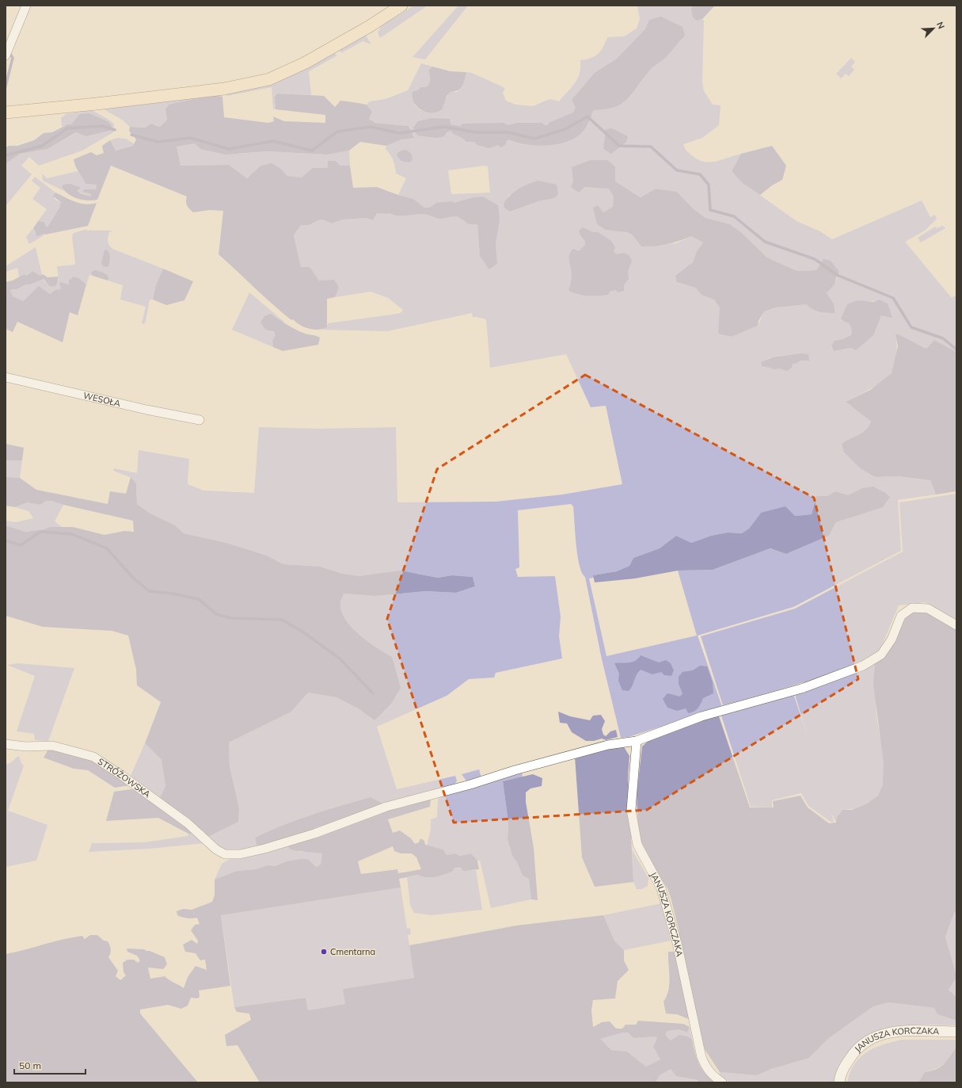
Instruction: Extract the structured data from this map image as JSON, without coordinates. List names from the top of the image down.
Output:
{
  "streets": {
    "street": ["WESOŁA", "STRÓŻOWSKA", "JANUSZA KORCZAKA"]
  },
  "crossings": [
    ["STRÓŻOWSKA", "JANUSZA KORCZAKA"]
  ],
  "places": ["Cmentarna"],
  "scale_bar": "50 m",
  "north": "top right"
}
